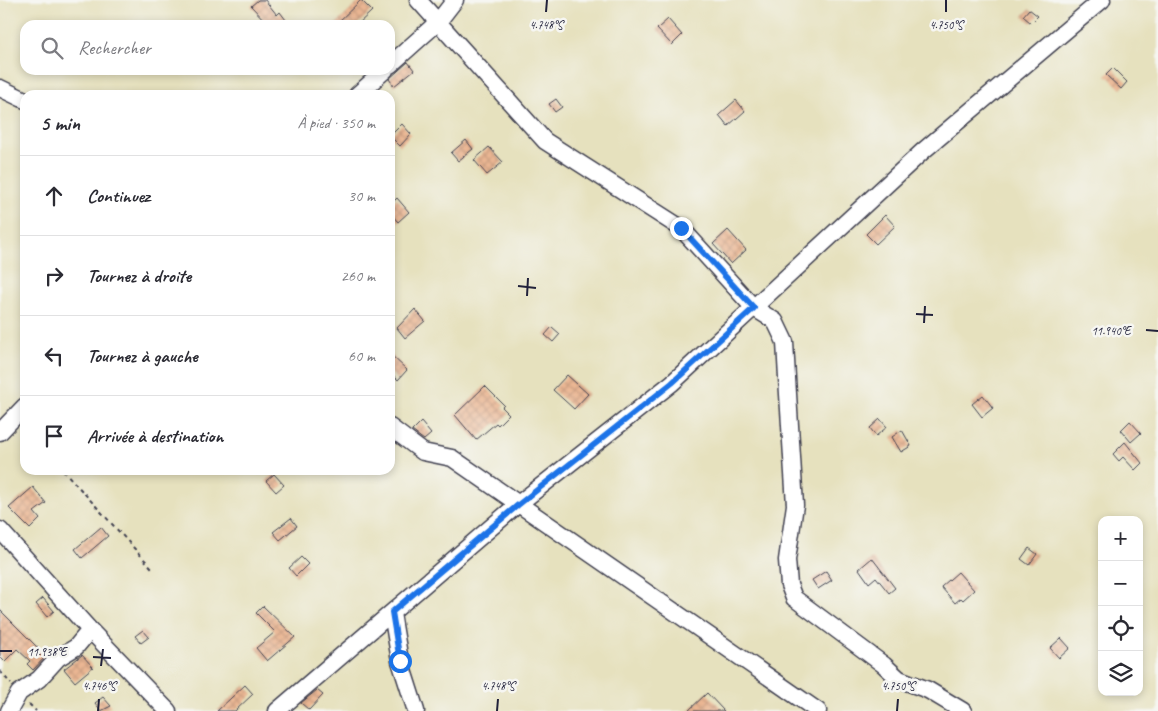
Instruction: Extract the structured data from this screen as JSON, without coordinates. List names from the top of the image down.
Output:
{
  "page": {
    "search": "Rechercher",
    "heading": ["5 min", "À pied · 350 m"],
    "list": [
      ["Continuez", "30 m"],
      ["Tournez à droite", "260 m"],
      ["Tournez à gauche", "60 m"],
      "Arrivée à destination"
    ],
    "map_buttons": ["+", "−"]
  },
  "coordinates": [
    "4.748°S",
    "4.750°S",
    "11.940°E",
    "11.938°E",
    "4.746°S"
  ]
}
